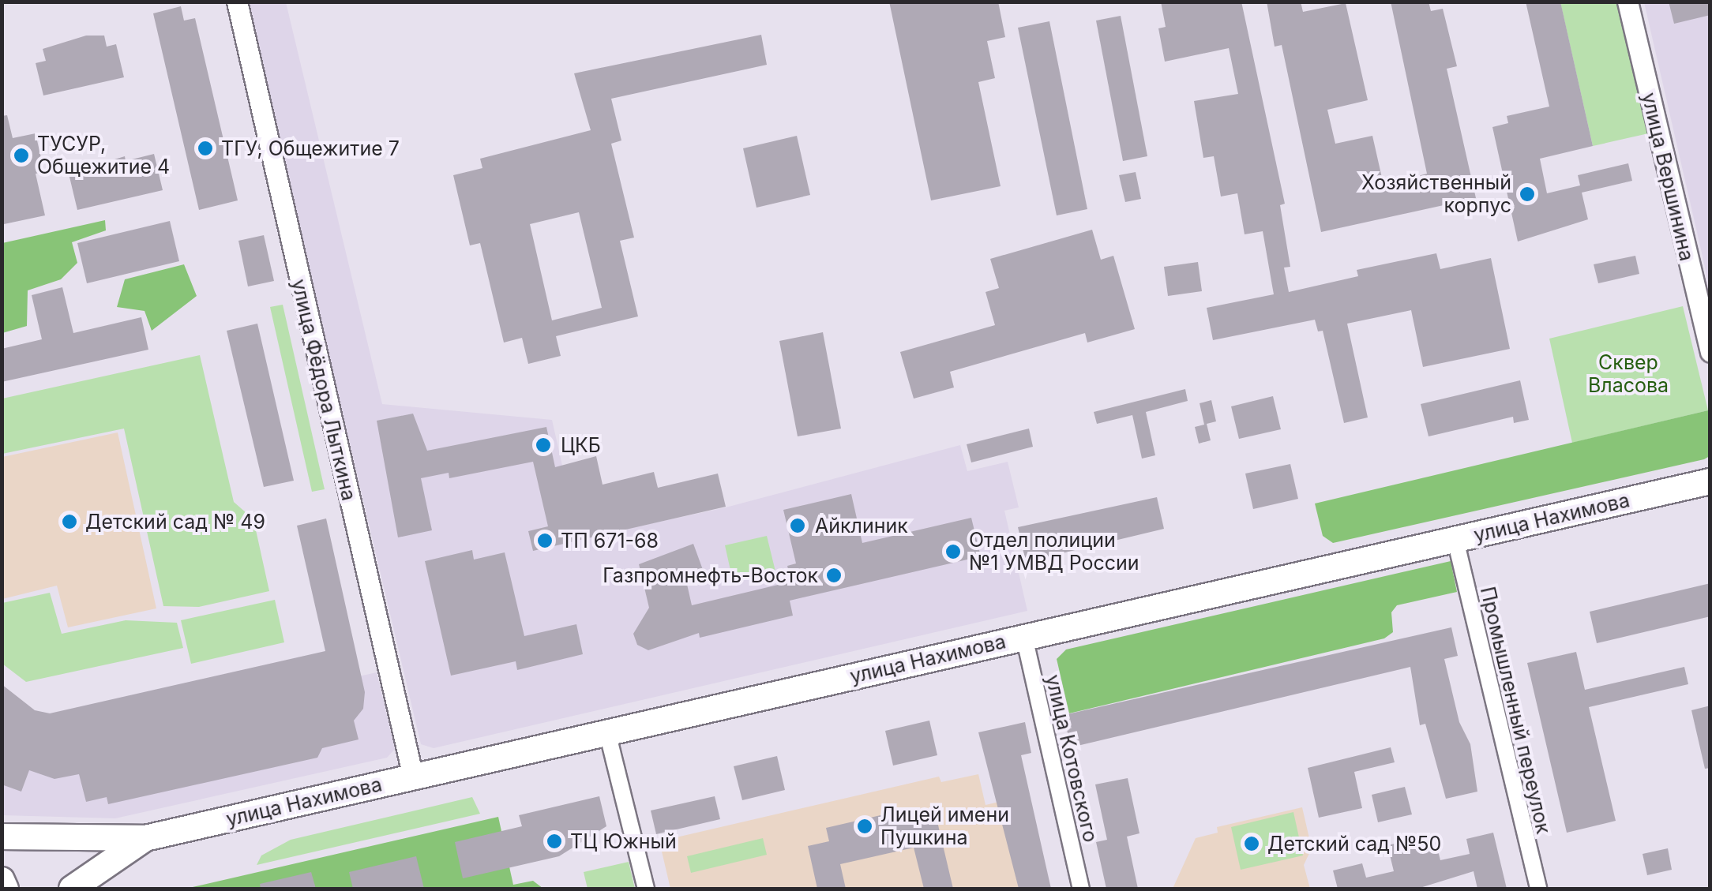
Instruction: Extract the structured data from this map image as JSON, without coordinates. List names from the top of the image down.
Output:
{
  "streets": {
    "main road": ["улица Нахимова"],
    "street": [
      "улица Вершинина",
      "улица Фёдора Лыткина",
      "Промышленный переулок",
      "улица Котовского"
    ]
  },
  "crossings": [
    ["улица Фёдора Лыткина", "улица Нахимова"],
    ["улица Нахимова", "Промышленный переулок"],
    ["улица Нахимова", "улица Котовского"]
  ],
  "parks": ["Сквер Власова"],
  "places": [
    "ТГУ, Общежитие 7",
    "ТУСУР, Общежитие 4",
    "Хозяйственный корпус",
    "ЦКБ",
    "Детский сад № 49",
    "Айклиник",
    "ТП 671-68",
    "Отдел полиции №1 УМВД России",
    "Газпромнефть-Восток",
    "Лицей имени Пушкина",
    "ТЦ Южный",
    "Детский сад №50"
  ]
}
